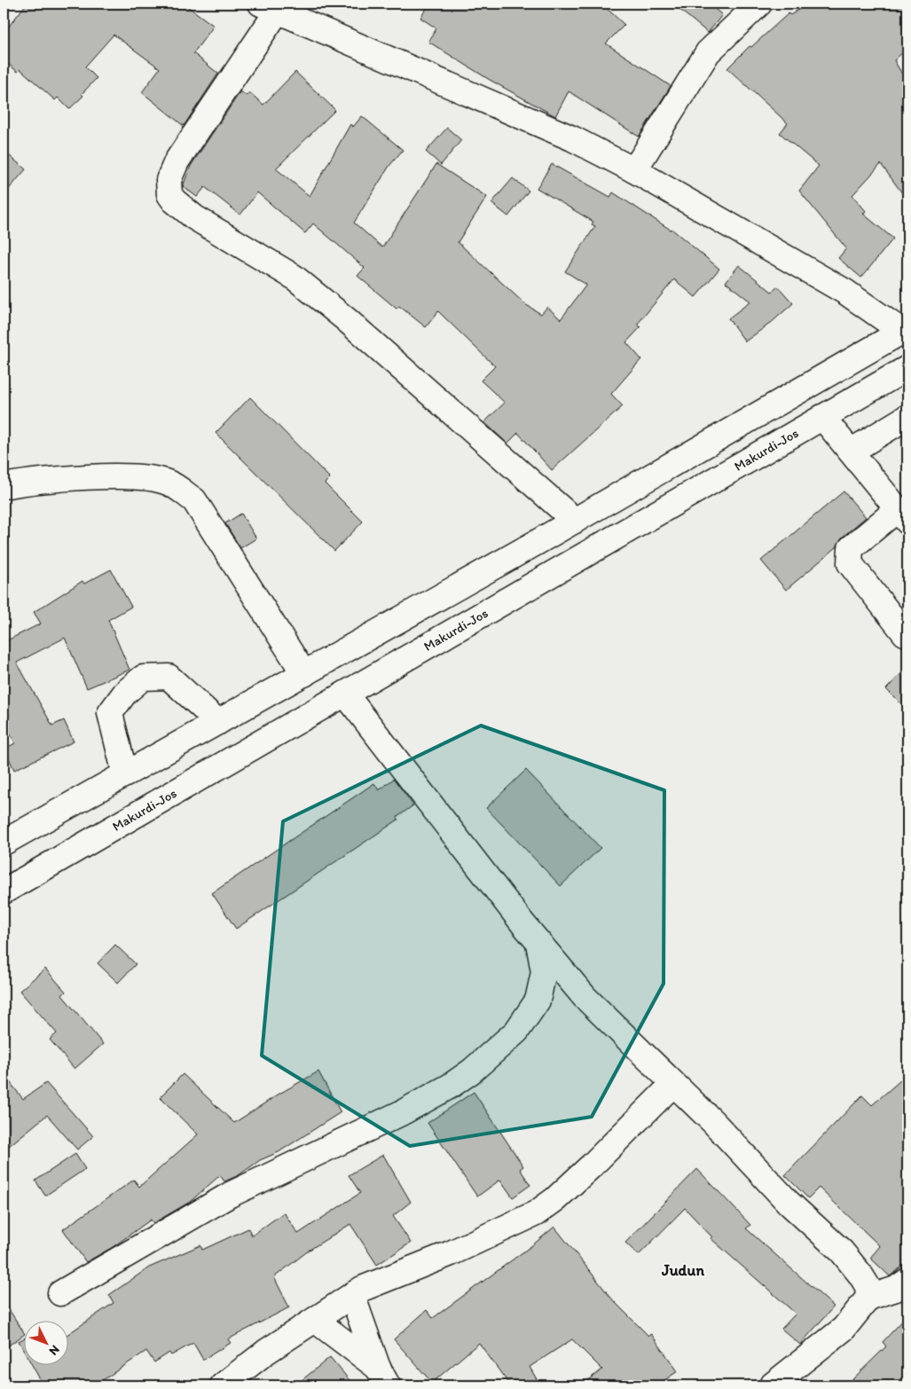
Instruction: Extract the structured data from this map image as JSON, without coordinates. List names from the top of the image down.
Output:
{
  "streets": {
    "main road": ["Makurdi-Jos"]
  },
  "districts": ["Judun"],
  "north": "bottom right"
}
